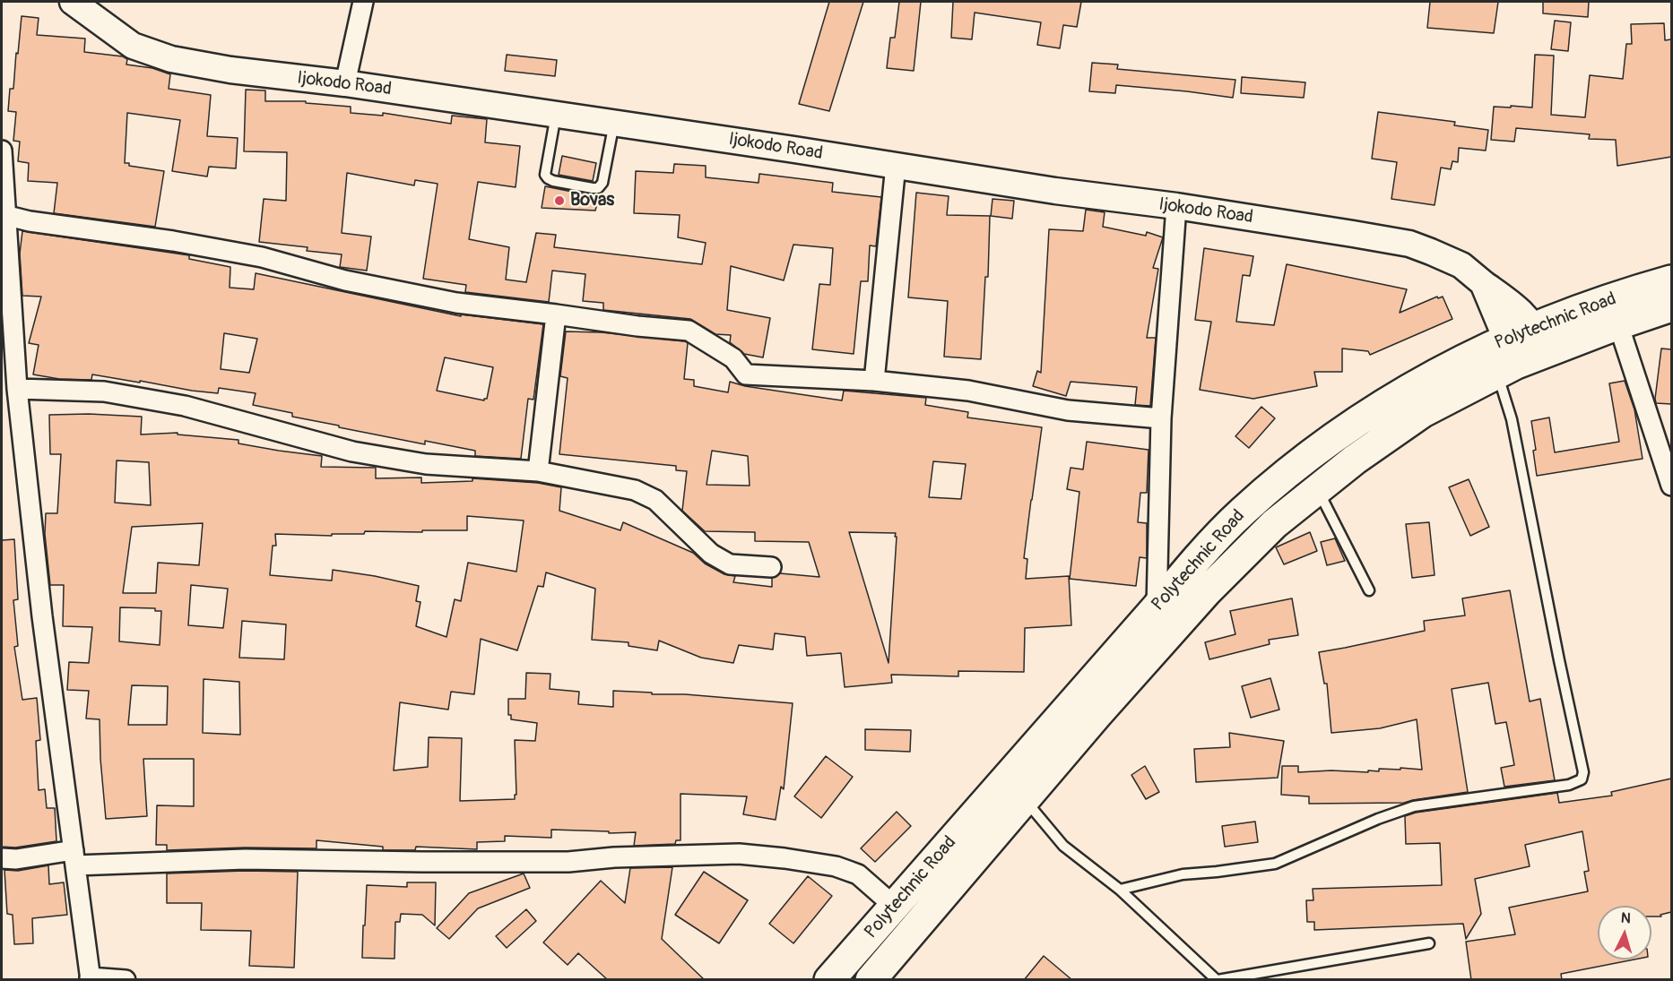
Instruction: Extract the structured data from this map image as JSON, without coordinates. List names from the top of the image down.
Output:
{
  "streets": {
    "main road": ["Ijokodo Road", "Polytechnic Road"]
  },
  "crossings": [
    ["Ijokodo Road", "Polytechnic Road"]
  ],
  "places": ["Bovas"],
  "north": "top"
}
